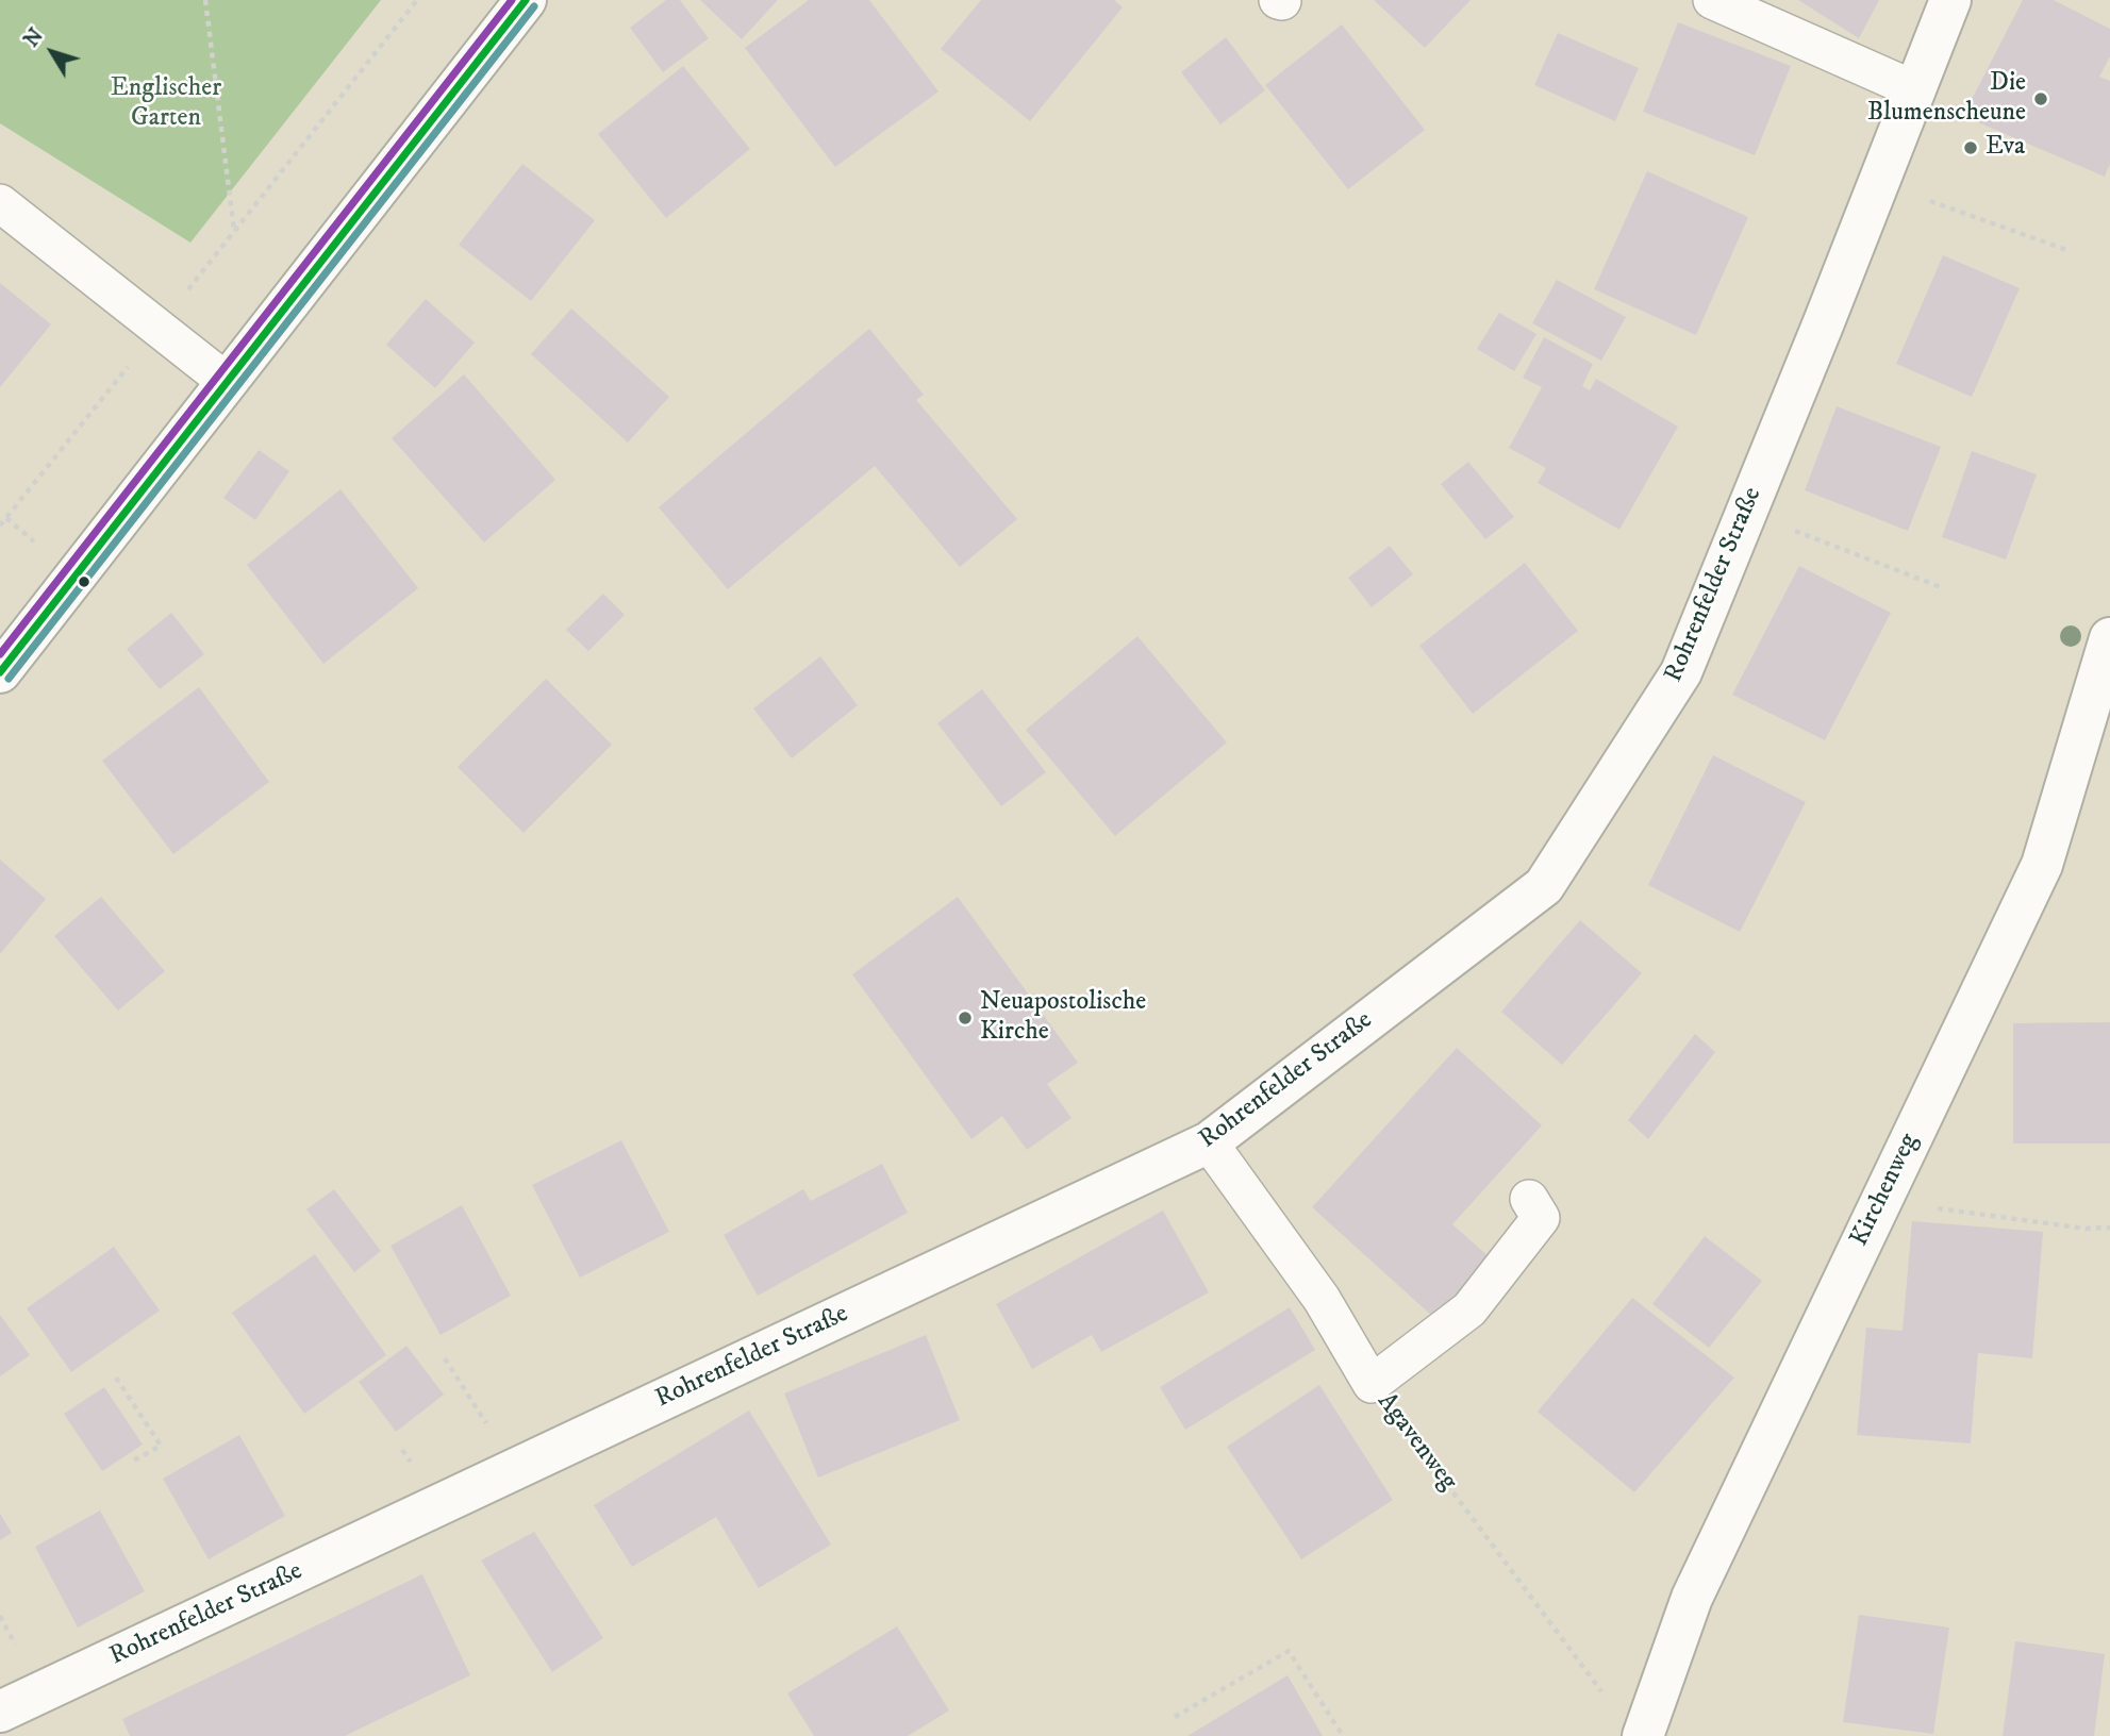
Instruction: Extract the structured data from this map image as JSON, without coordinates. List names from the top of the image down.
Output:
{
  "streets": {
    "street": ["Rohrenfelder Straße", "Kirchenweg"],
    "lane": ["Agavenweg"]
  },
  "crossings": [
    ["Rohrenfelder Straße", "Agavenweg"]
  ],
  "parks": ["Englischer Garten"],
  "places": ["Die Blumenscheune", "Eva", "Neuapostolische Kirche"],
  "north": "top left"
}
